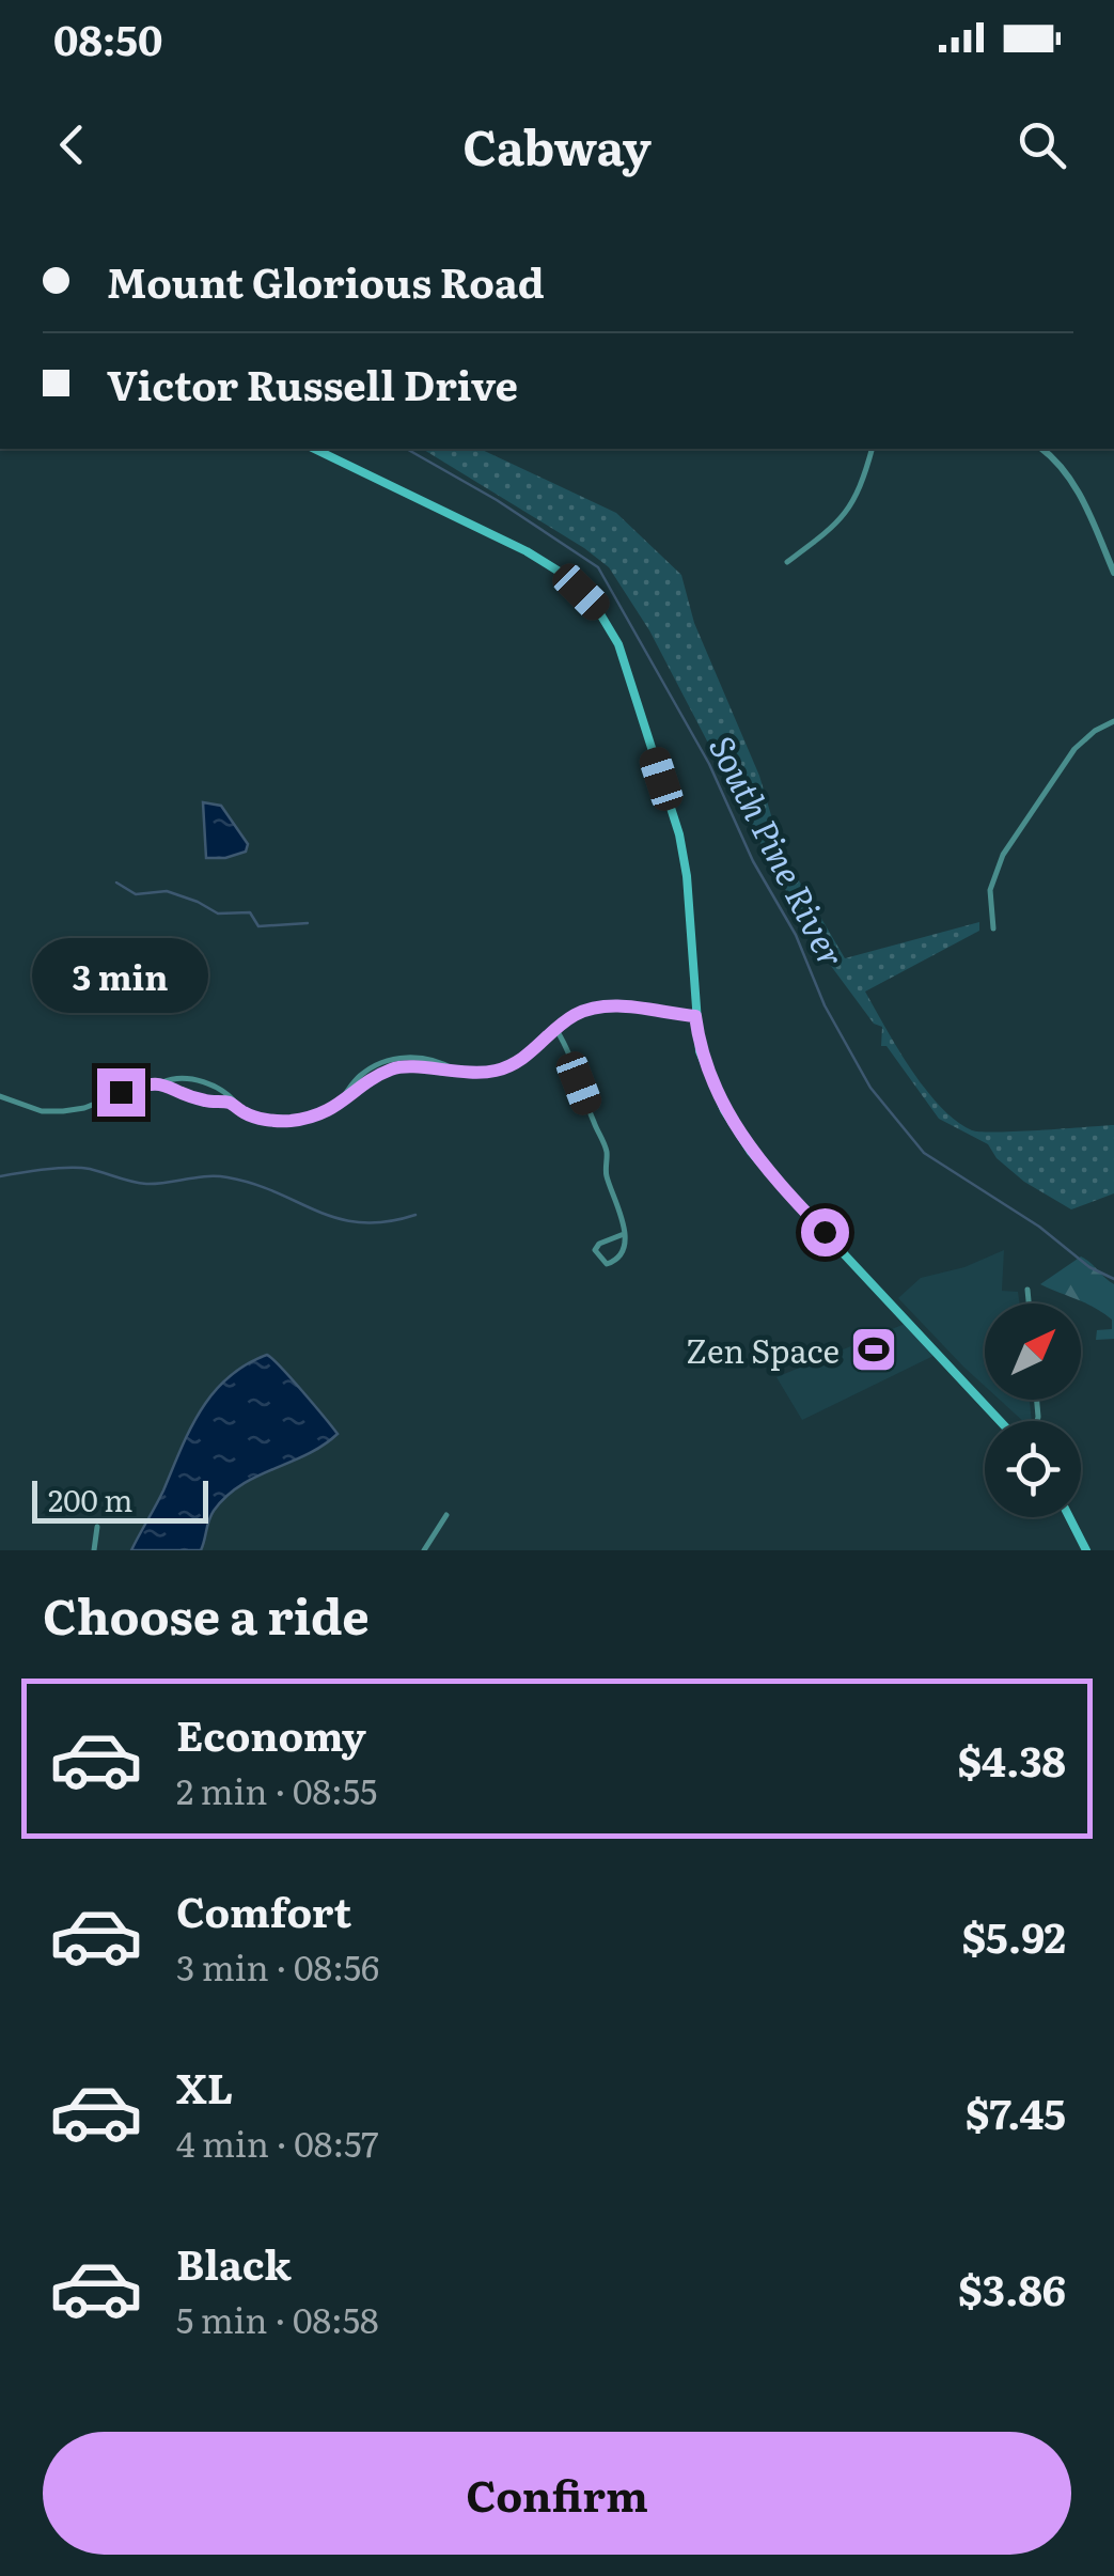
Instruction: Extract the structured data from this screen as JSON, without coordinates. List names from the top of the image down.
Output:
{
  "water": ["South Pine River"],
  "places": {
    "sports": ["Zen Space"]
  },
  "scale_bar": "200 m",
  "north": "top right",
  "page": {
    "status": "08:50",
    "header": "Cabway",
    "banner": ["Mount Glorious Road", "Victor Russell Drive"],
    "bubble": "3 min",
    "scale": "200 m",
    "heading": "Choose a ride",
    "list": [
      {
        "name": "Economy",
        "note": "2 min · 08:55",
        "value": "$4.38"
      },
      {
        "name": "Comfort",
        "note": "3 min · 08:56",
        "value": "$5.92"
      },
      {
        "name": "XL",
        "note": "4 min · 08:57",
        "value": "$7.45"
      },
      {
        "name": "Black",
        "note": "5 min · 08:58",
        "value": "$3.86"
      }
    ],
    "buttons": "Confirm"
  }
}
